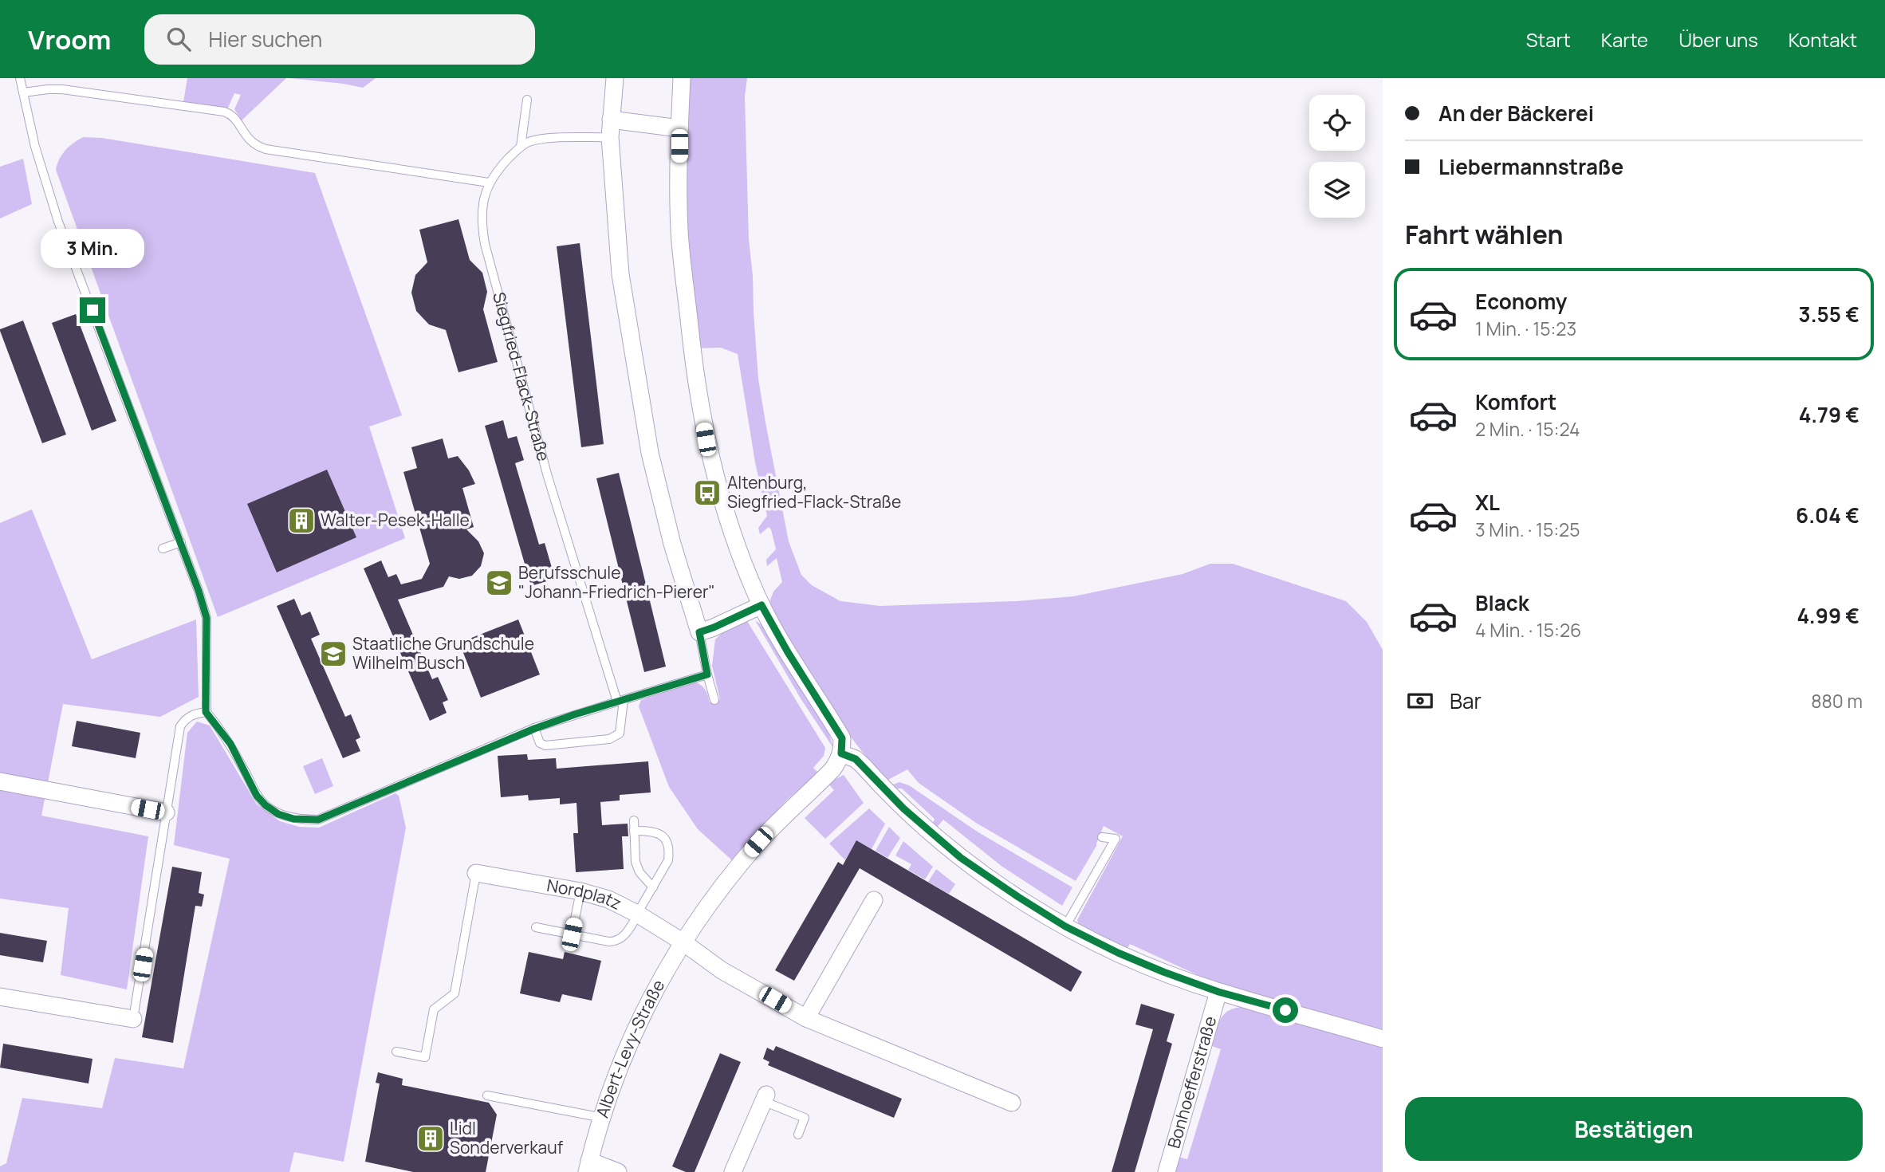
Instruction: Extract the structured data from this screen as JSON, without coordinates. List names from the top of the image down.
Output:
{
  "streets": {
    "street": ["Nordplatz", "Albert-Levy-Straße", "Bonhoefferstraße"],
    "lane": ["Siegfried-Flack-Straße"]
  },
  "crossings": [
    ["Nordplatz", "Albert-Levy-Straße"]
  ],
  "places": {
    "bus stop": ["Altenburg, Siegfried-Flack-Straße"],
    "building": ["Walter-Pesek-Halle", "Lidl Sonderverkauf"],
    "school or university": ["Berufsschule \"Johann-Friedrich-Pierer\"", "Staatliche Grundschule Wilhelm Busch"]
  },
  "page": {
    "header": "Vroom",
    "search": "Hier suchen",
    "nav": [
      "Start",
      "Karte",
      "Über uns",
      "Kontakt"
    ],
    "banner": ["An der Bäckerei", "Liebermannstraße"],
    "heading": "Fahrt wählen",
    "bubble": "3 Min.",
    "list": [
      {
        "name": "Economy",
        "note": "1 Min. · 15:23",
        "value": "3.55 €"
      },
      {
        "name": "Komfort",
        "note": "2 Min. · 15:24",
        "value": "4.79 €"
      },
      {
        "name": "XL",
        "note": "3 Min. · 15:25",
        "value": "6.04 €"
      },
      {
        "name": "Black",
        "note": "4 Min. · 15:26",
        "value": "4.99 €"
      }
    ],
    "pay": ["Bar", "880 m"],
    "buttons": "Bestätigen"
  }
}
